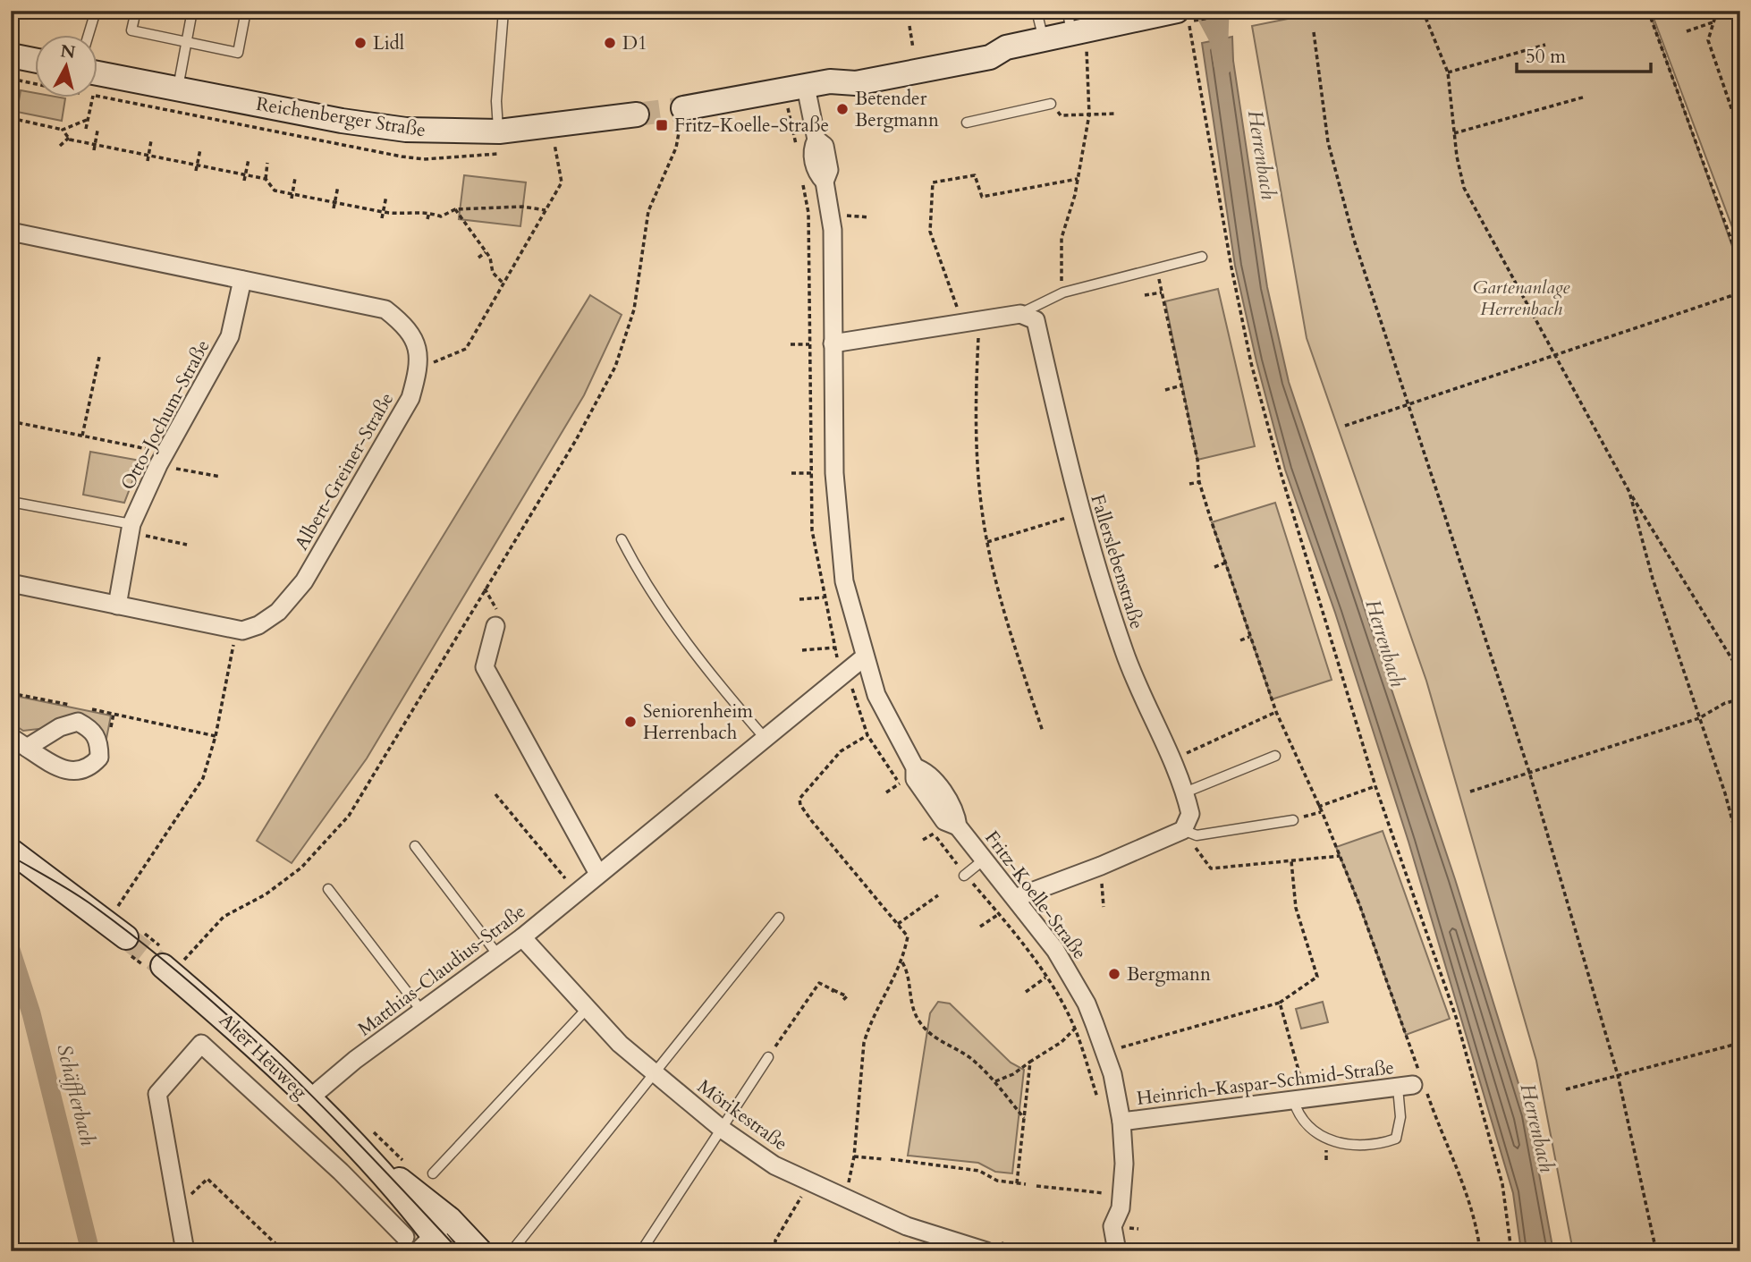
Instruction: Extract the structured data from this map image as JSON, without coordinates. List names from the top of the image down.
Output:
{
  "streets": {
    "street": [
      "Reichenberger Straße",
      "Otto-Jochum-Straße",
      "Albert-Greiner-Straße",
      "Fallerslebenstraße",
      "Fritz-Koelle-Straße",
      "Matthias-Claudius-Straße",
      "Alter Heuweg",
      "Heinrich-Kaspar-Schmid-Straße",
      "Mörikestraße"
    ]
  },
  "crossings": [
    ["Otto-Jochum-Straße", "Albert-Greiner-Straße"],
    ["Fritz-Koelle-Straße", "Matthias-Claudius-Straße"],
    ["Fritz-Koelle-Straße", "Heinrich-Kaspar-Schmid-Straße"],
    ["Matthias-Claudius-Straße", "Alter Heuweg"],
    ["Matthias-Claudius-Straße", "Mörikestraße"]
  ],
  "water": ["Herrenbach", "Schäfflerbach"],
  "parks": ["Gartenanlage Herrenbach"],
  "places": {
    "other": [
      "Lidl",
      "D1",
      "Betender Bergmann",
      "Seniorenheim Herrenbach",
      "Bergmann"
    ],
    "transit": ["Fritz-Koelle-Straße"]
  },
  "scale_bar": "50 m",
  "north": "top"
}
